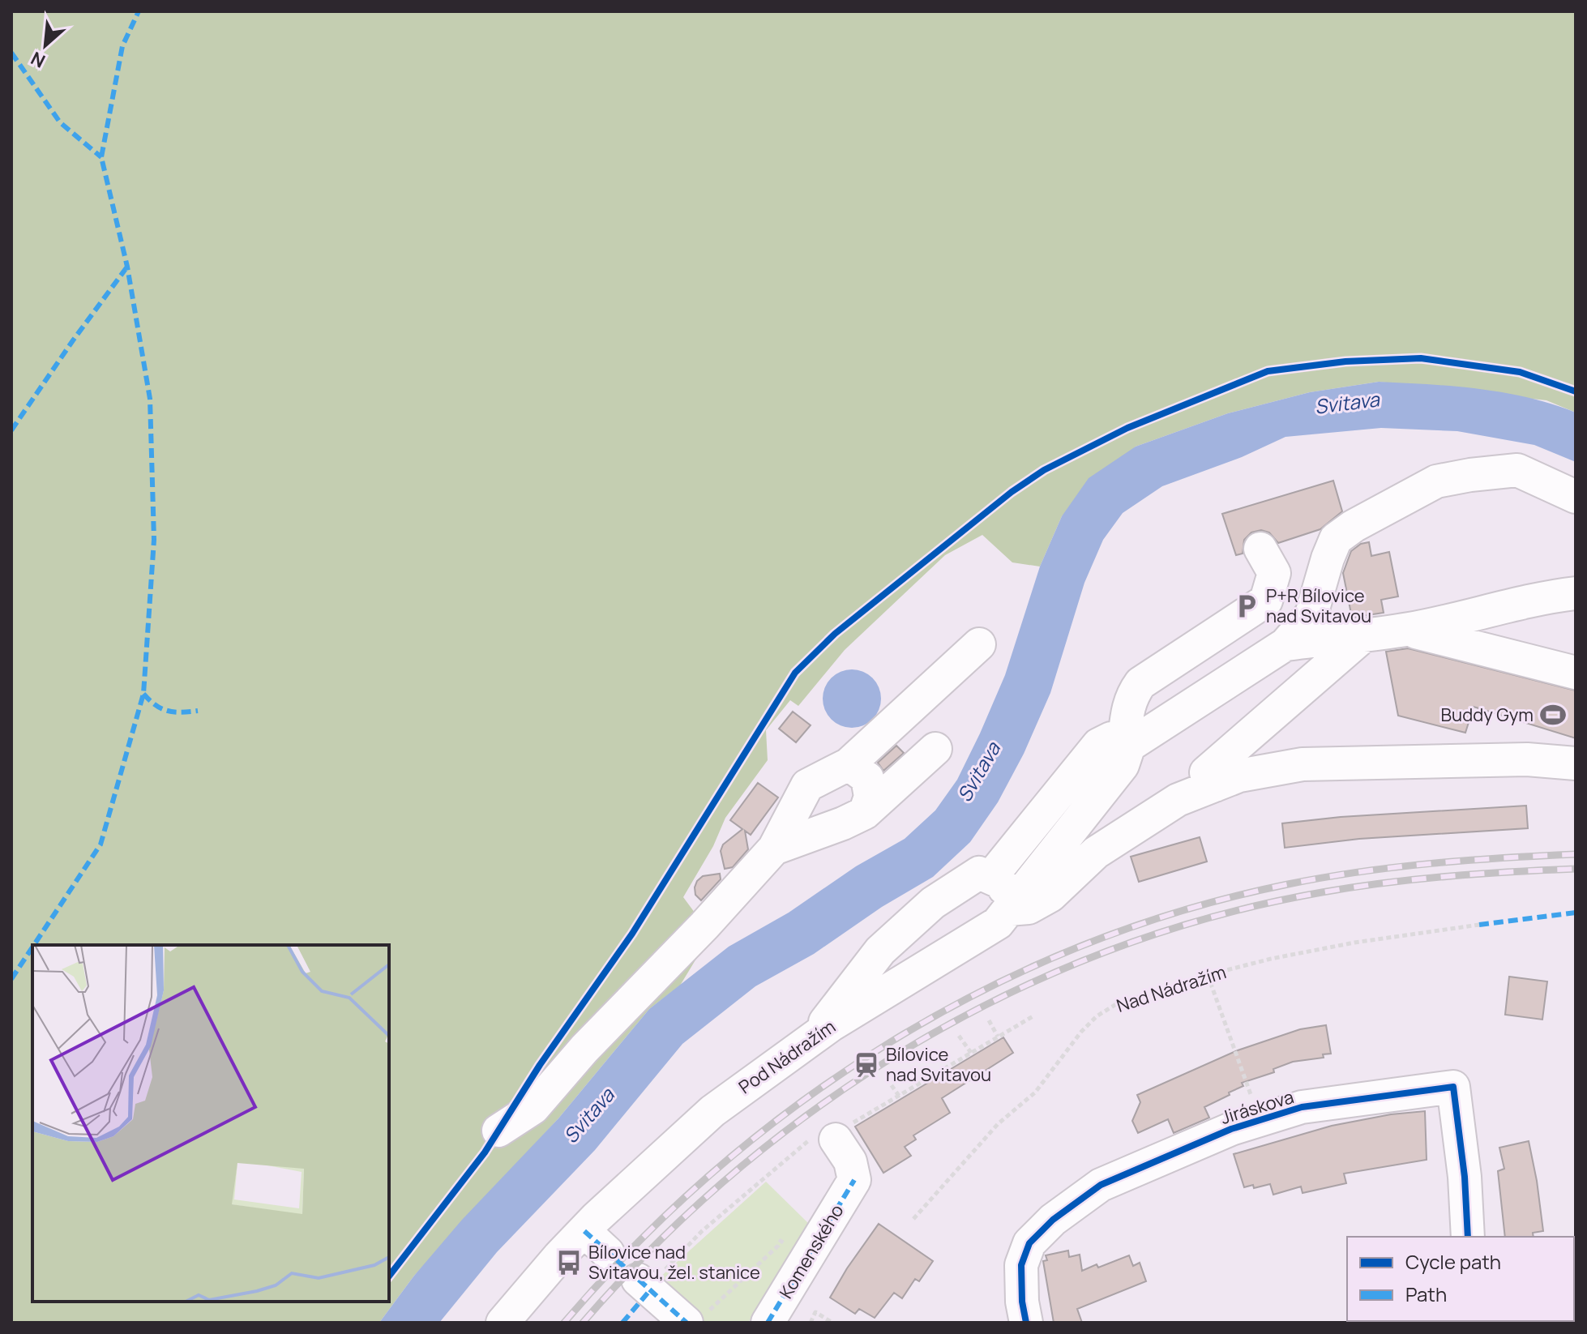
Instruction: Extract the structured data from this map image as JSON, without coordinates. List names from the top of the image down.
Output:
{
  "streets": {
    "street": ["Pod Nádražím", "Jiráskova", "Komenského"],
    "path": ["Nad Nádražím"]
  },
  "water": ["Svitava"],
  "places": {
    "parking": ["P+R Bílovice nad Svitavou"],
    "sports": ["Buddy Gym"],
    "station": ["Bílovice nad Svitavou"],
    "bus stop": ["Bílovice nad Svitavou, žel. stanice"]
  },
  "legend": ["Cycle path", "Path"],
  "north": "bottom left"
}
